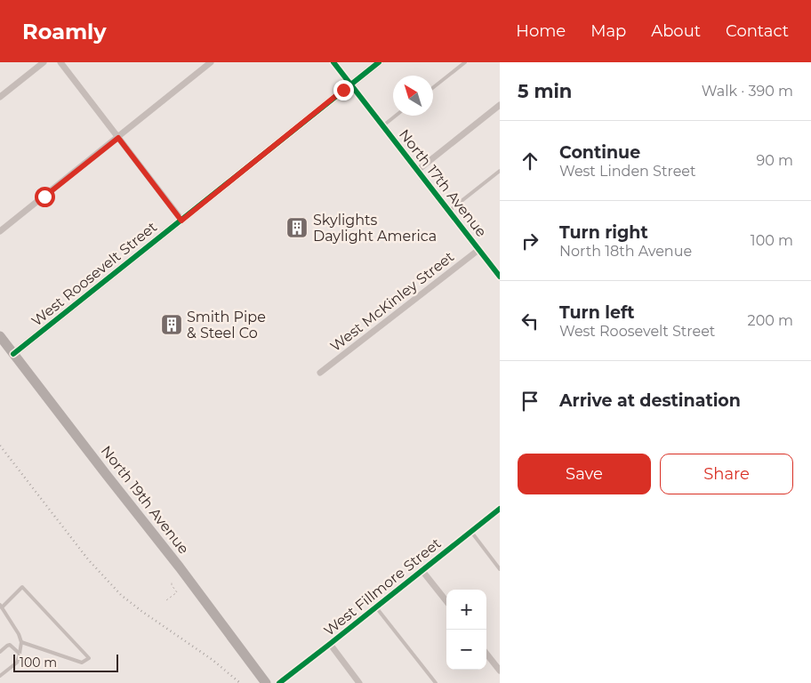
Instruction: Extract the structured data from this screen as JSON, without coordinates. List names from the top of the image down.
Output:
{
  "streets": {
    "main road": ["North 19th Avenue"],
    "street": [
      "North 17th Avenue",
      "West Roosevelt Street",
      "West McKinley Street",
      "West Fillmore Street"
    ]
  },
  "crossings": [
    ["North 17th Avenue", "West Roosevelt Street"],
    ["North 17th Avenue", "West McKinley Street"],
    ["West Roosevelt Street", "North 19th Avenue"]
  ],
  "places": {
    "building": ["Skylights Daylight America", "Smith Pipe & Steel Co"]
  },
  "scale_bar": "100 m",
  "north": "top left",
  "page": {
    "header": "Roamly",
    "nav": [
      "Home",
      "Map",
      "About",
      "Contact"
    ],
    "heading": ["5 min", "Walk · 390 m"],
    "list": [
      ["Continue", "West Linden Street", "90 m"],
      ["Turn right", "North 18th Avenue", "100 m"],
      ["Turn left", "West Roosevelt Street", "200 m"],
      "Arrive at destination"
    ],
    "buttons": ["Save", "Share"],
    "map_buttons": ["+", "−"],
    "scale": "100 m"
  }
}
